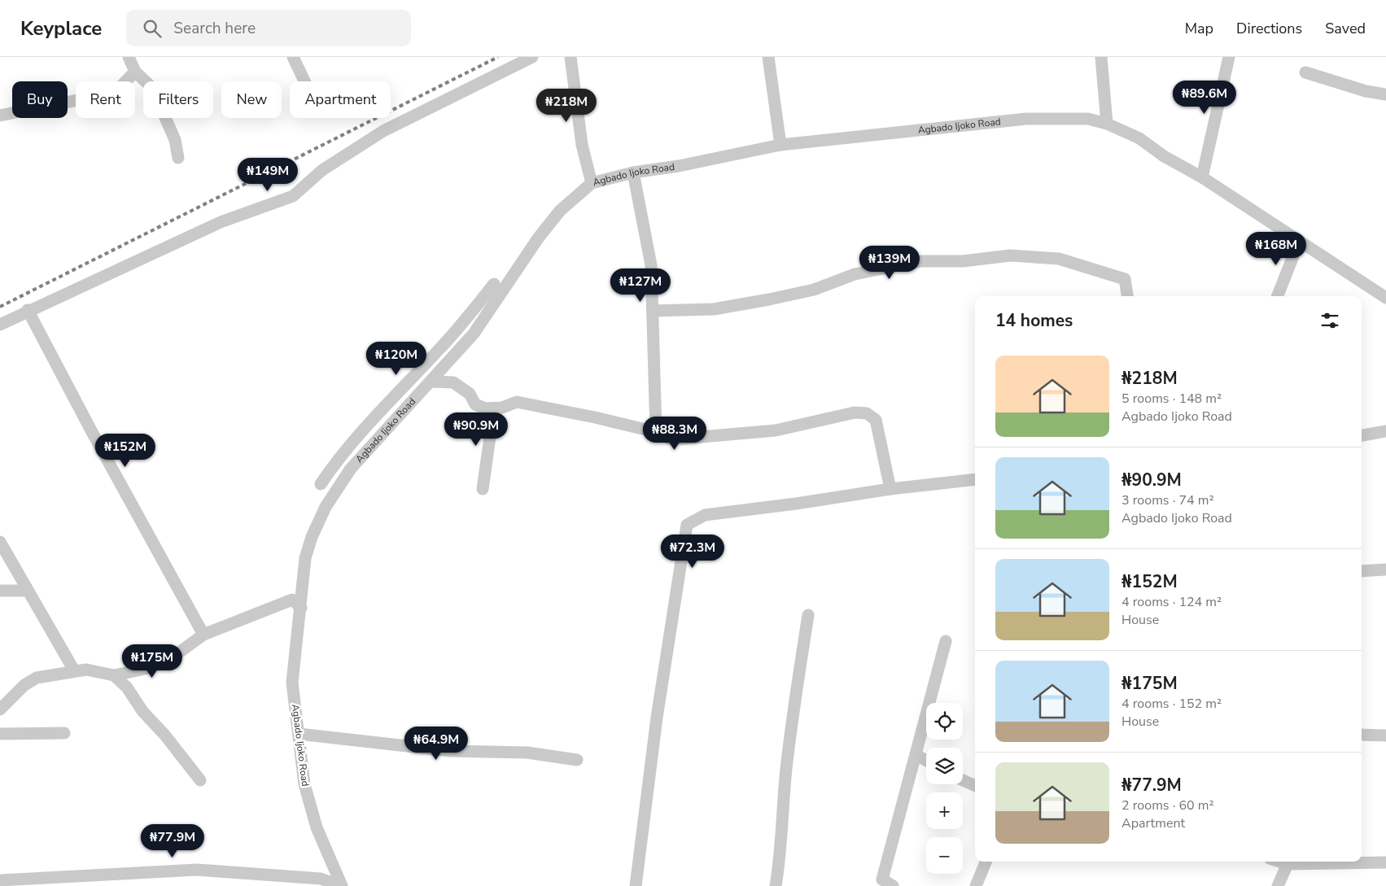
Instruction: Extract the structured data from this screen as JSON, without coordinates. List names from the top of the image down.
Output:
{
  "streets": {
    "street": ["Agbado Ijoko Road"]
  },
  "page": {
    "header": "Keyplace",
    "search": "Search here",
    "nav": ["Map", "Directions", "Saved"],
    "price": [
      "₦89.6M",
      "₦218M",
      "₦149M",
      "₦168M",
      "₦139M",
      "₦127M",
      "₦120M",
      "₦90.9M",
      "₦88.3M",
      "₦152M",
      "₦72.3M",
      "₦175M",
      "₦64.9M",
      "₦77.9M"
    ],
    "chip": [
      "Buy",
      "Rent",
      "Filters",
      "New",
      "Apartment"
    ],
    "heading": "14 homes",
    "list": [
      {
        "name": "₦218M",
        "note": "5 rooms · 148 m² · Agbado Ijoko Road"
      },
      {
        "name": "₦90.9M",
        "note": "3 rooms · 74 m² · Agbado Ijoko Road"
      },
      {
        "name": "₦152M",
        "note": "4 rooms · 124 m² · House"
      },
      {
        "name": "₦175M",
        "note": "4 rooms · 152 m² · House"
      },
      {
        "name": "₦77.9M",
        "note": "2 rooms · 60 m² · Apartment"
      }
    ],
    "map_buttons": ["+", "−"]
  }
}
